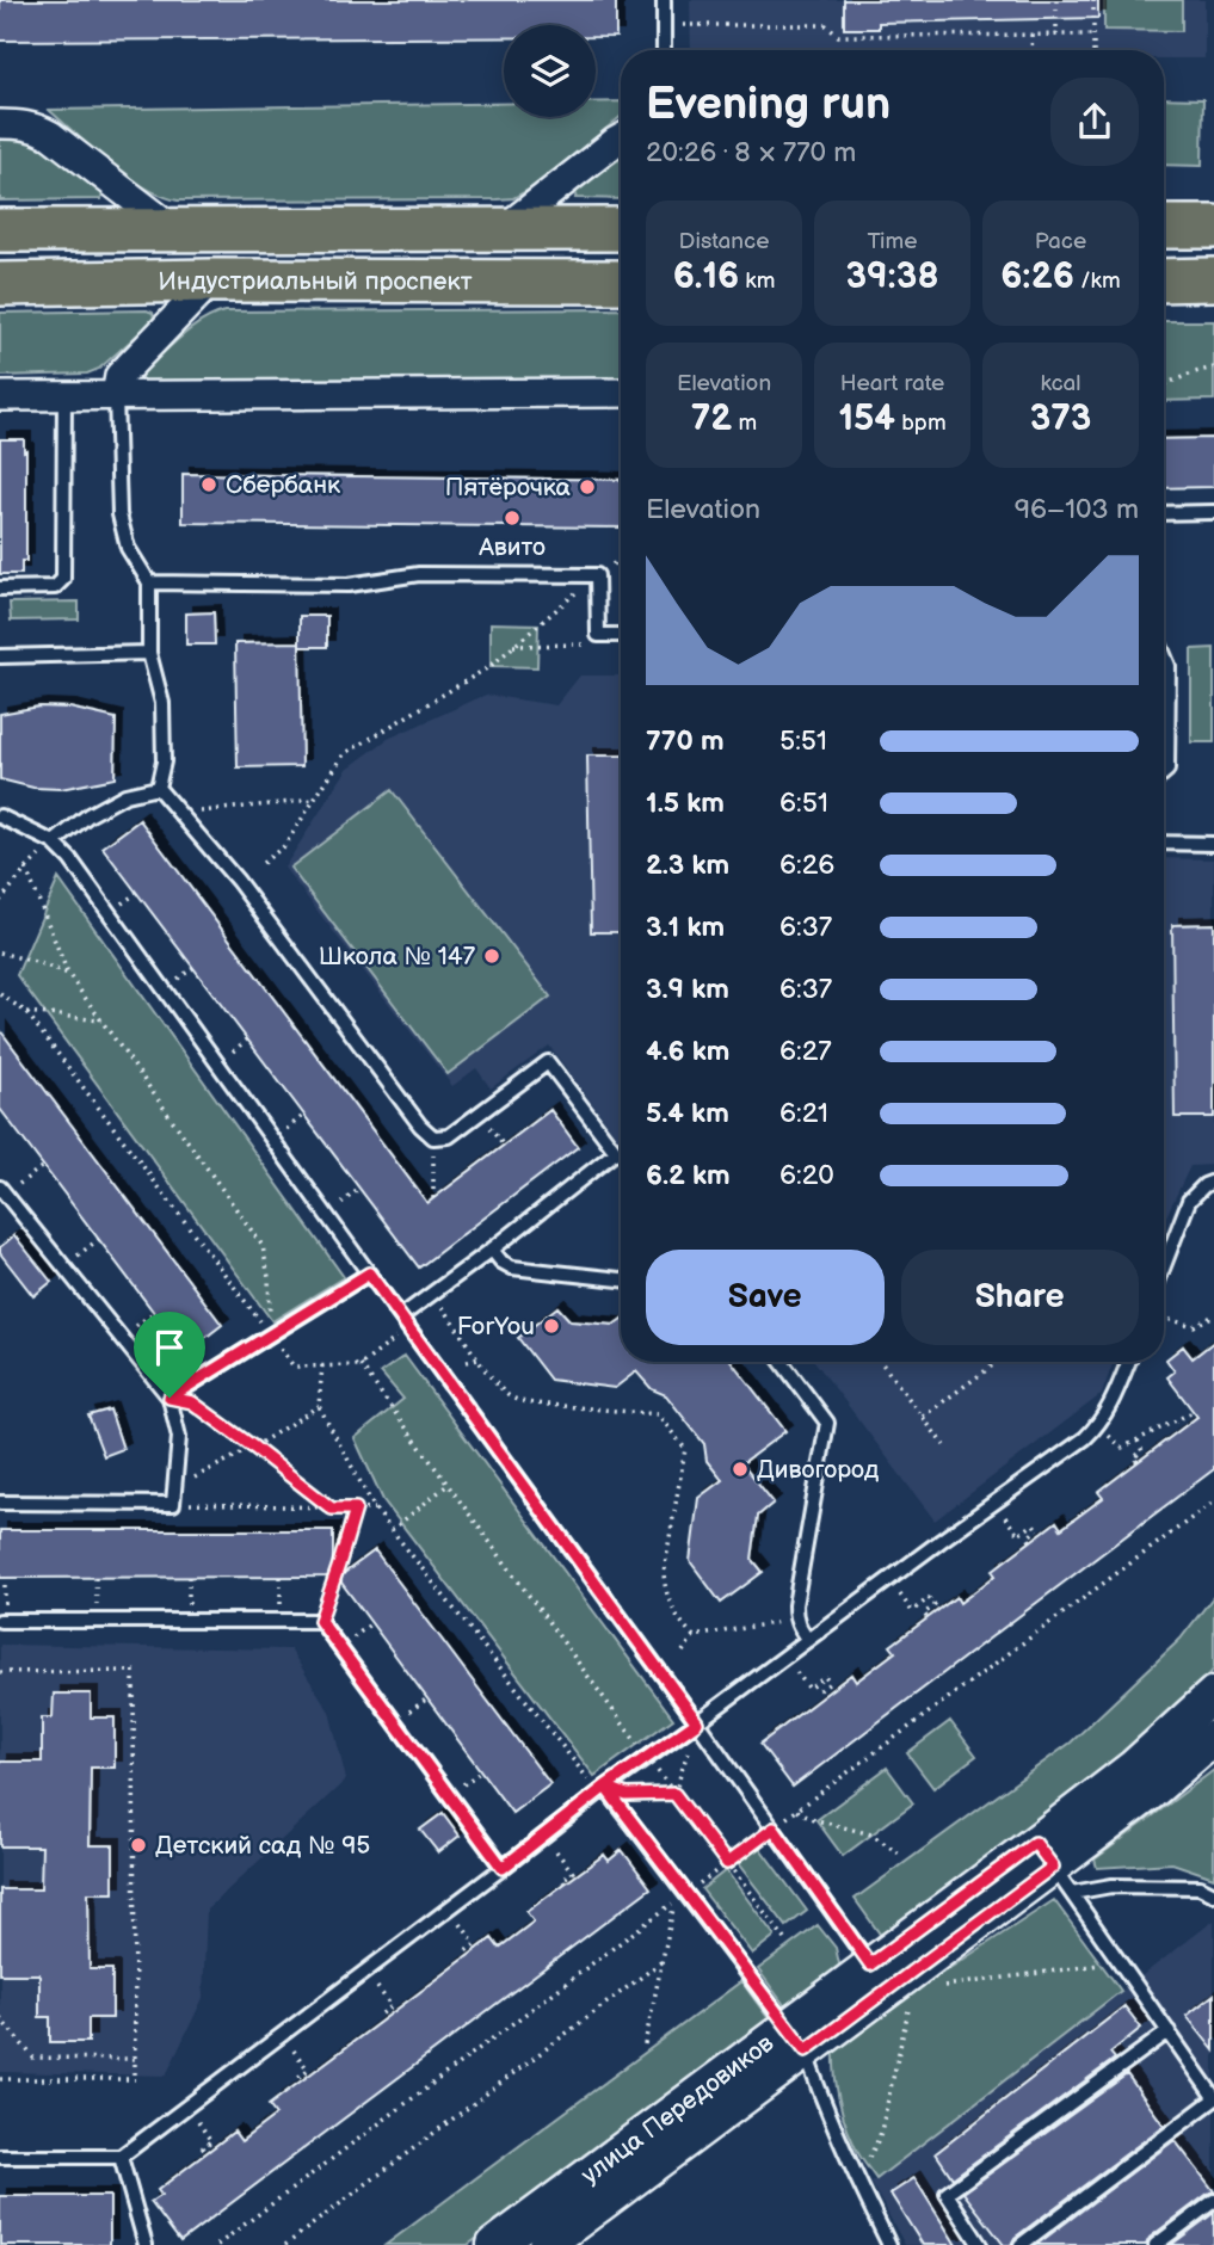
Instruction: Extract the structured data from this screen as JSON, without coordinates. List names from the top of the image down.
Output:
{
  "streets": {
    "main road": ["Индустриальный проспект"],
    "street": ["улица Передовиков"]
  },
  "places": [
    "Сбербанк",
    "Пятёрочка",
    "Авито",
    "Школа № 147",
    "ForYou",
    "Дивогород",
    "Детский сад № 95"
  ],
  "page": {
    "heading": ["Evening run", "20:26 · 8 × 770 m"],
    "stats": [
      ["Distance", "6.16 km"],
      ["Time", "39:38"],
      ["Pace", "6:26 /km"],
      ["Elevation", "72 m"],
      ["Heart rate", "154 bpm"],
      ["kcal", "373"]
    ],
    "chart": ["Elevation", "96–103 m"],
    "list": [
      {
        "name": "770 m",
        "note": "5:51"
      },
      {
        "name": "1.5 km",
        "note": "6:51"
      },
      {
        "name": "2.3 km",
        "note": "6:26"
      },
      {
        "name": "3.1 km",
        "note": "6:37"
      },
      {
        "name": "3.9 km",
        "note": "6:37"
      },
      {
        "name": "4.6 km",
        "note": "6:27"
      },
      {
        "name": "5.4 km",
        "note": "6:21"
      },
      {
        "name": "6.2 km",
        "note": "6:20"
      }
    ],
    "buttons": ["Save", "Share"]
  }
}
